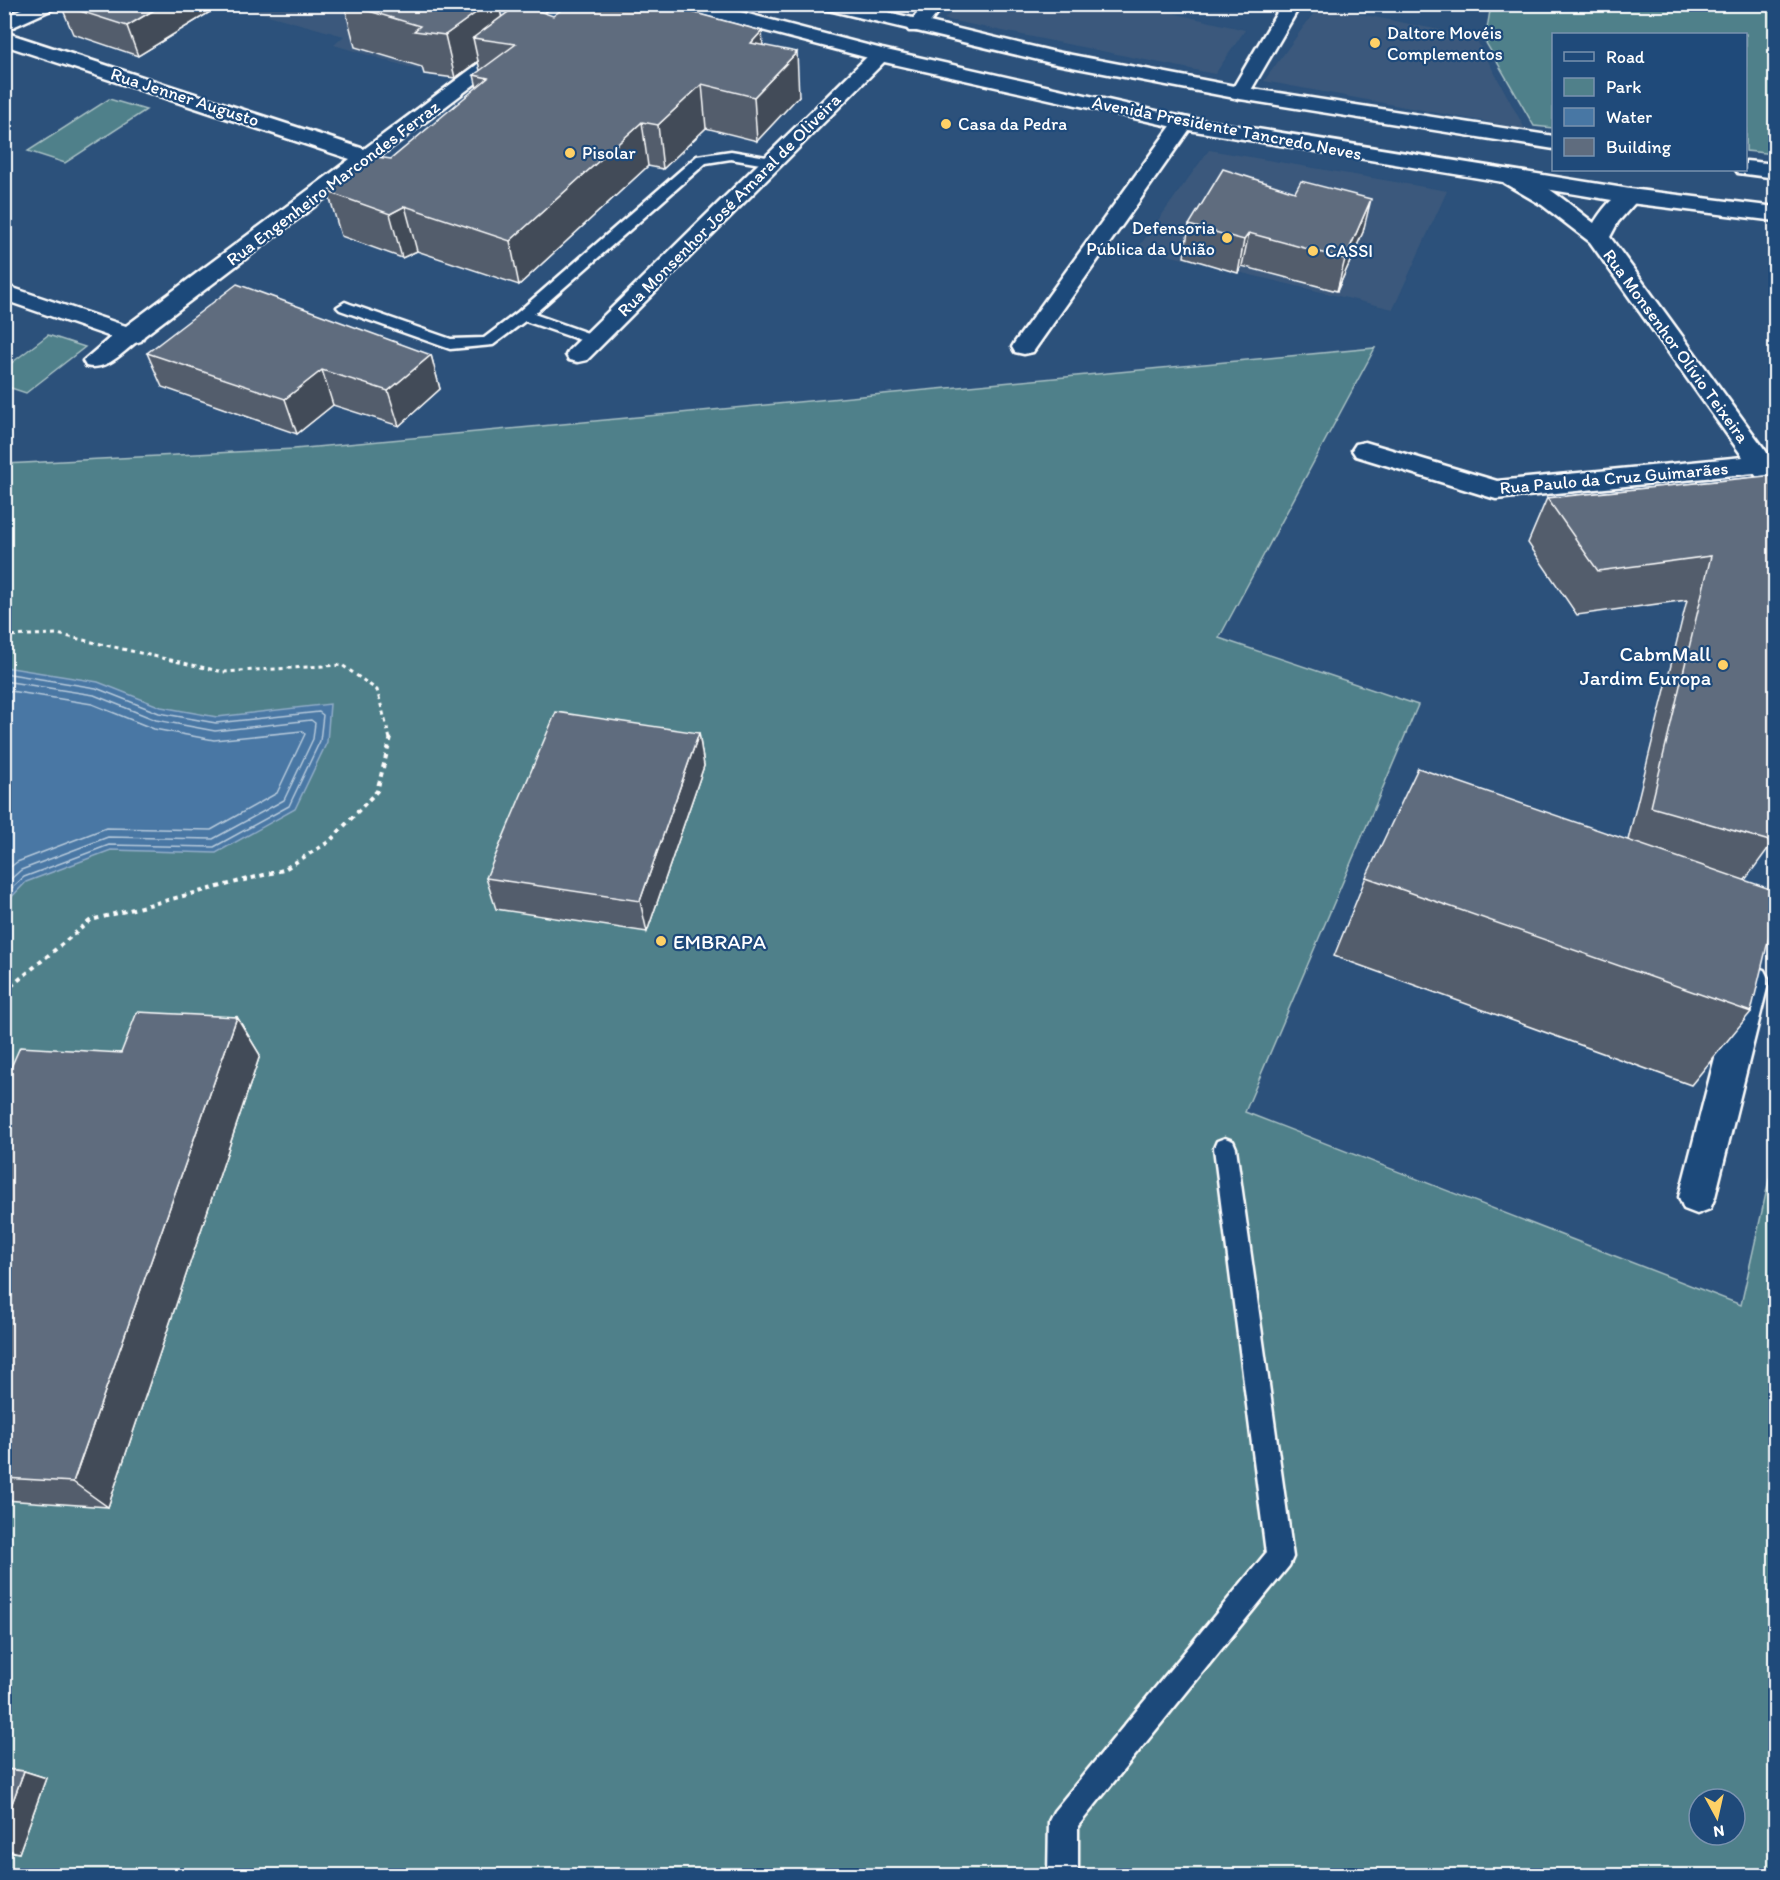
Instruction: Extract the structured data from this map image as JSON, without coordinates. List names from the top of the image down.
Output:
{
  "streets": {
    "street": [
      "Rua Jenner Augusto",
      "Avenida Presidente Tancredo Neves",
      "Rua Engenheiro Marcondes Ferraz",
      "Rua Monsenhor José Amaral de Oliveira",
      "Rua Monsenhor Olívio Teixeira",
      "Rua Paulo da Cruz Guimarães"
    ]
  },
  "crossings": [
    ["Rua Jenner Augusto", "Rua Engenheiro Marcondes Ferraz"],
    ["Avenida Presidente Tancredo Neves", "Rua Monsenhor José Amaral de Oliveira"],
    ["Avenida Presidente Tancredo Neves", "Rua Monsenhor Olívio Teixeira"],
    ["Rua Monsenhor Olívio Teixeira", "Rua Paulo da Cruz Guimarães"]
  ],
  "places": [
    "Daltore Movéis Complementos",
    "Casa da Pedra",
    "Pisolar",
    "Defensoria Pública da União",
    "CASSI",
    "CabmMall Jardim Europa",
    "EMBRAPA"
  ],
  "legend": [
    "Road",
    "Park",
    "Water",
    "Building"
  ],
  "north": "bottom"
}
